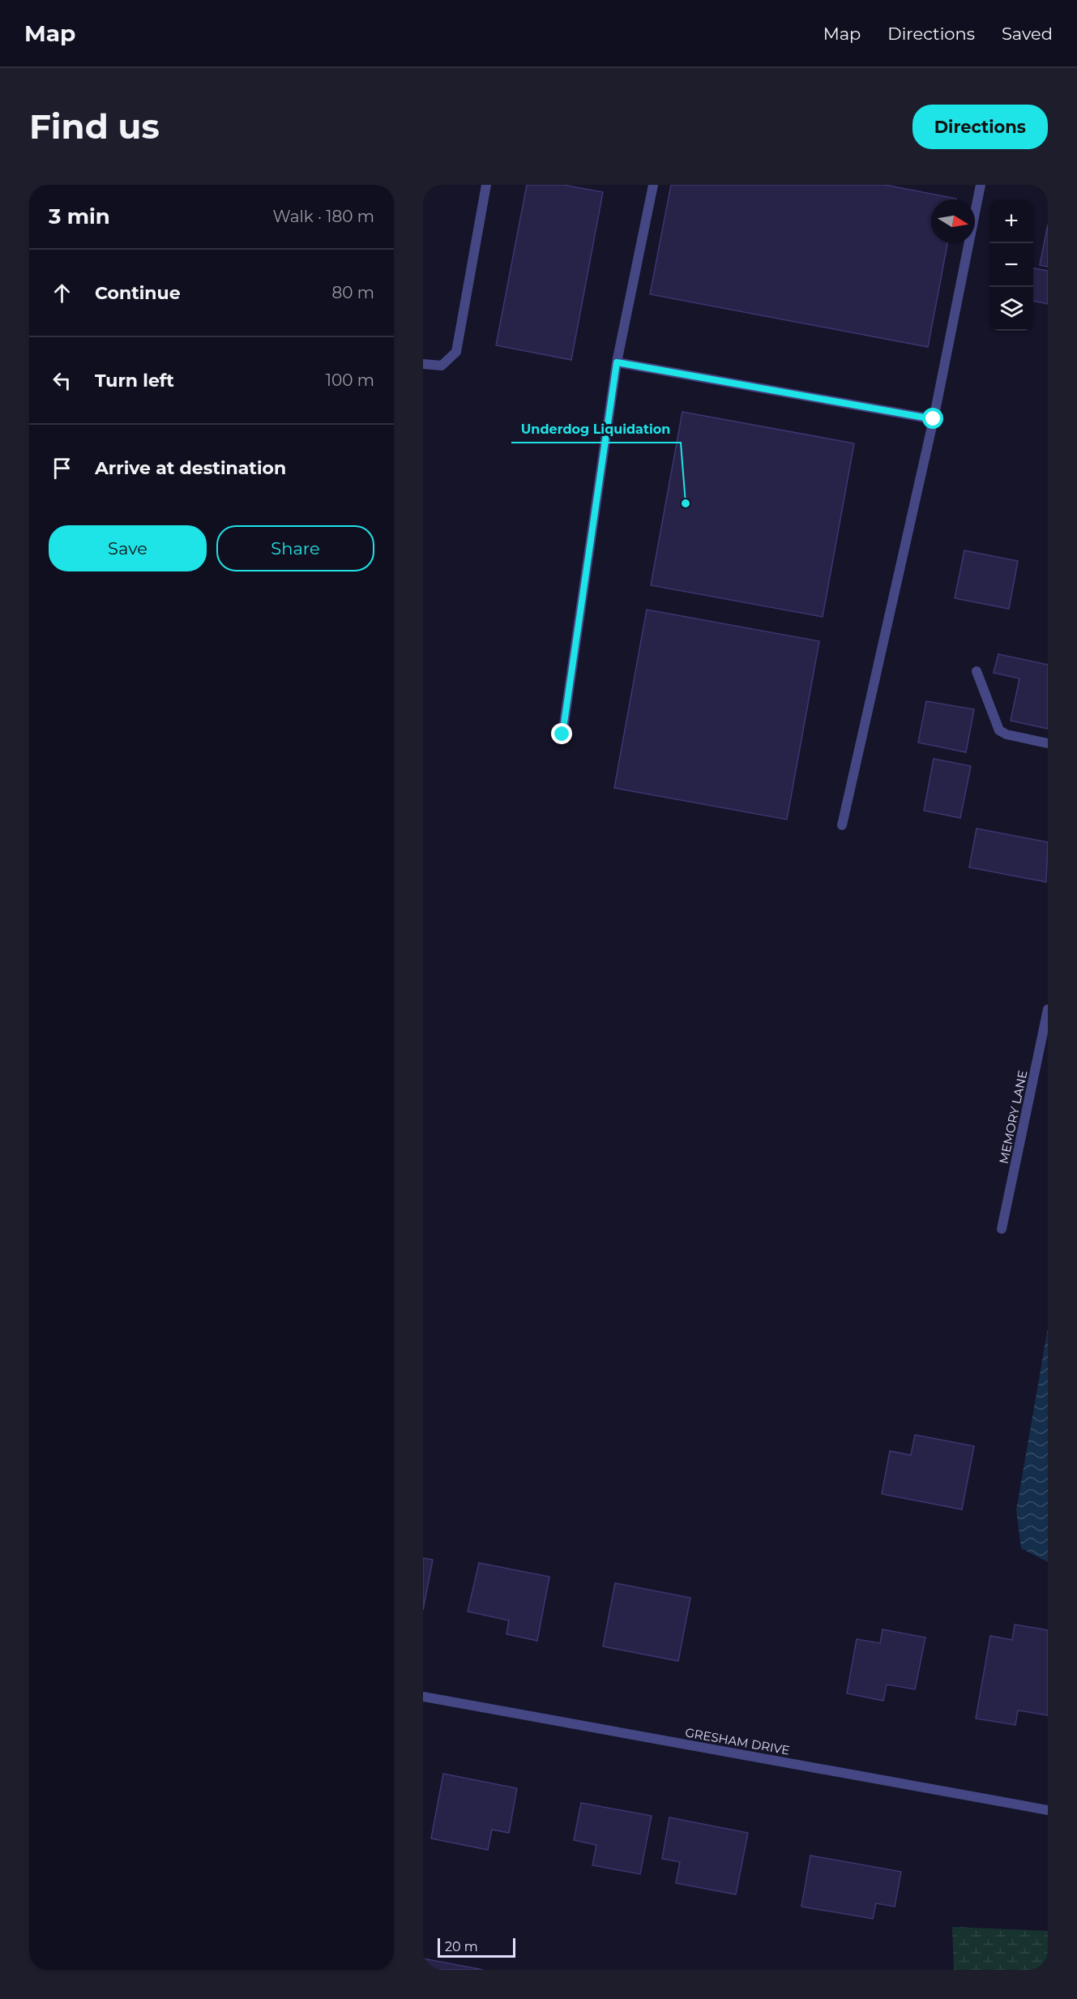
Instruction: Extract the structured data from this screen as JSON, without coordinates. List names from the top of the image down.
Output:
{
  "streets": {
    "street": ["MEMORY LANE", "GRESHAM DRIVE"]
  },
  "places": ["Underdog Liquidation"],
  "scale_bar": "20 m",
  "north": "right",
  "page": {
    "header": "Map",
    "nav": ["Map", "Directions", "Saved"],
    "buttons": [
      "Directions",
      ["Save", "Share"]
    ],
    "title": "Find us",
    "heading": ["3 min", "Walk · 180 m"],
    "map_buttons": ["+", "−"],
    "list": [
      ["Continue", "80 m"],
      ["Turn left", "100 m"],
      "Arrive at destination"
    ],
    "scale": "20 m"
  }
}
